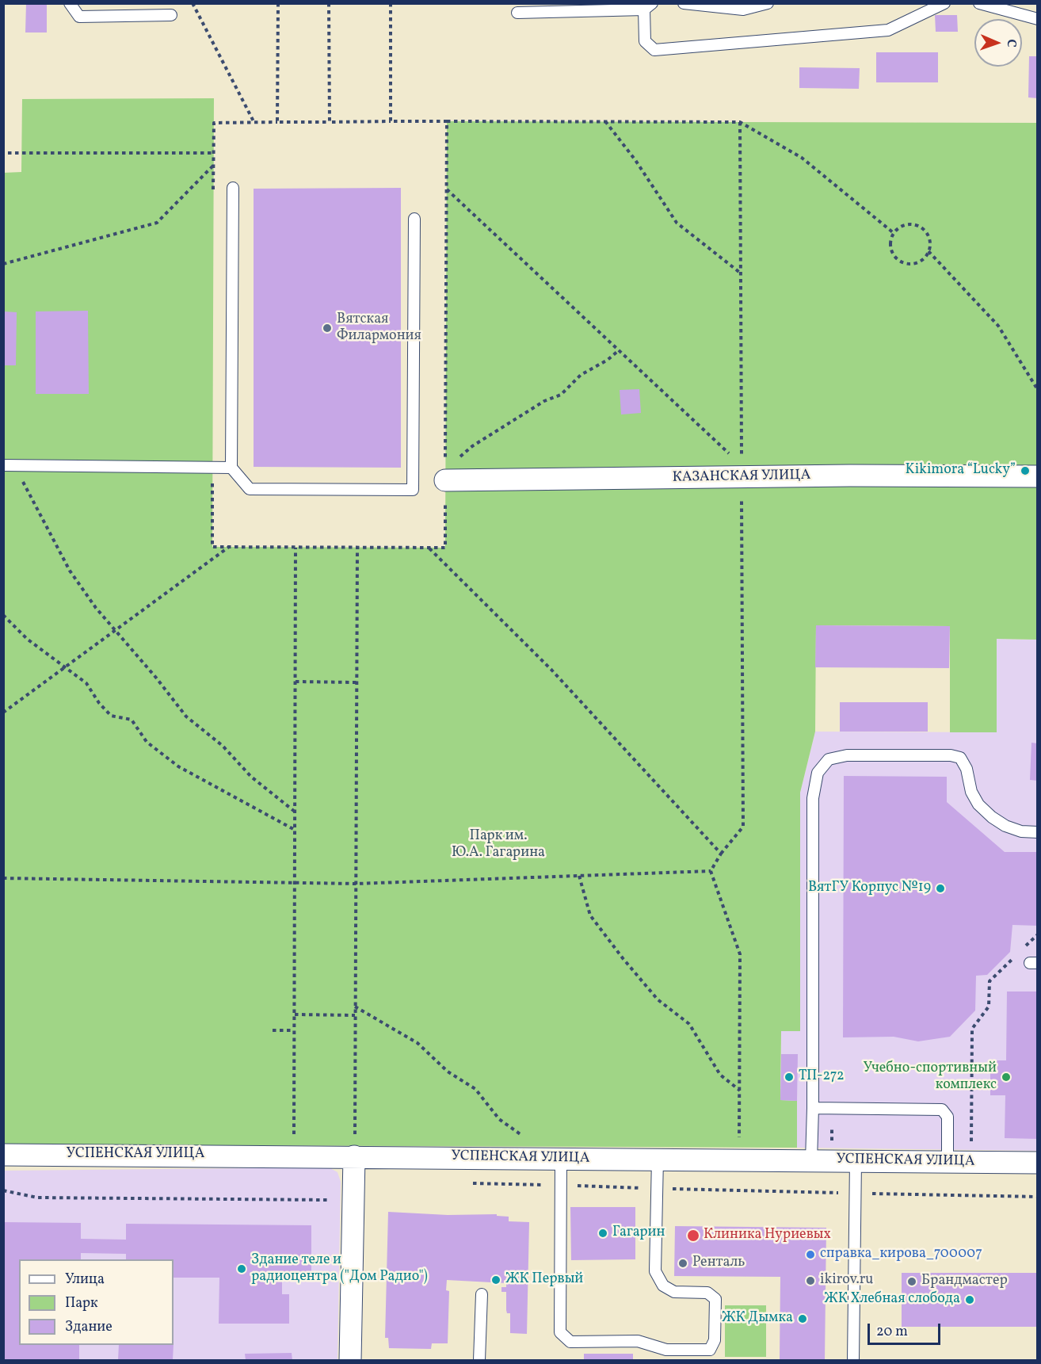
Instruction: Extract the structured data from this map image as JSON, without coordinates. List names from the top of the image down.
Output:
{
  "streets": {
    "street": ["КАЗАНСКАЯ УЛИЦА", "УСПЕНСКАЯ УЛИЦА"]
  },
  "parks": ["Парк им. Ю.А. Гагарина"],
  "places": [
    "Вятская Филармония",
    "Kikimora “Lucky”",
    "ВятГУ Корпус №19",
    "ТП-272",
    "Учебно-спортивный комплекс",
    "Гагарин",
    "Клиника Нуриевых",
    "справка_кирова_700007",
    "Ренталь",
    "Здание теле и радиоцентра (\"Дом Радио\")",
    "ЖК Первый",
    "ikirov.ru",
    "Брандмастер",
    "ЖК Хлебная слобода",
    "ЖК Дымка"
  ],
  "legend": ["Улица", "Парк", "Здание"],
  "scale_bar": "20 m",
  "north": "right"
}
